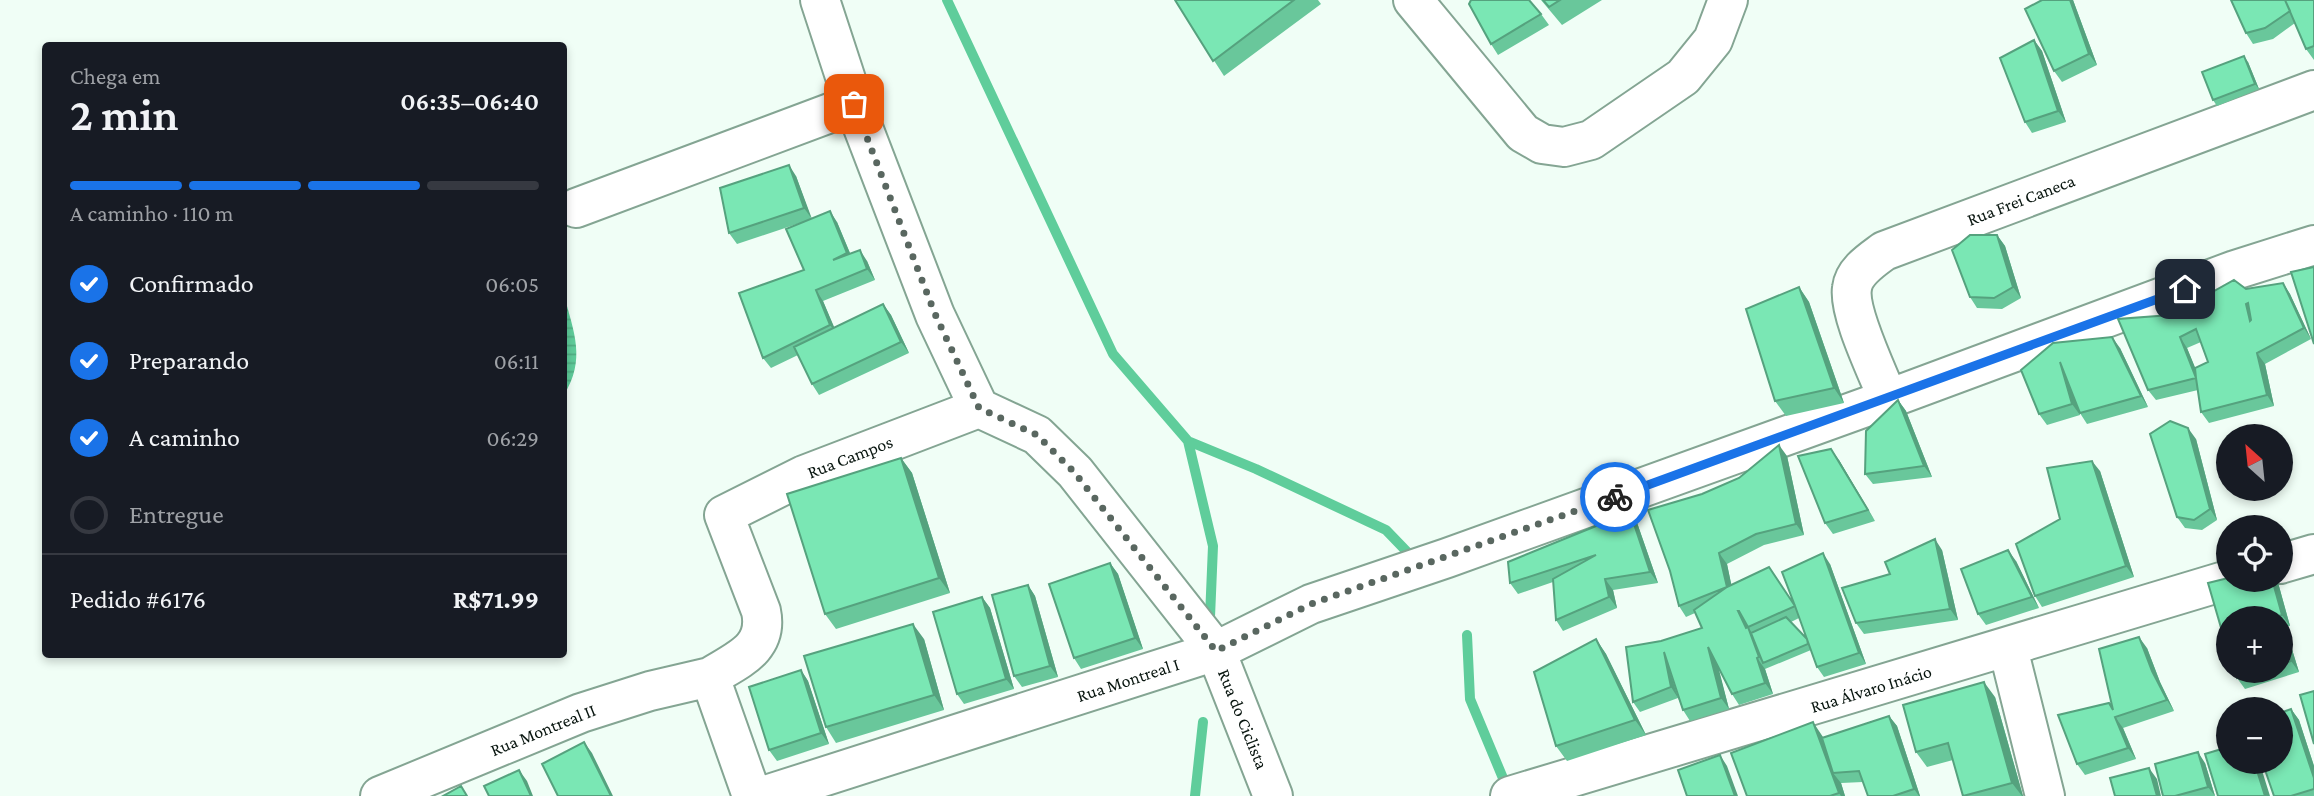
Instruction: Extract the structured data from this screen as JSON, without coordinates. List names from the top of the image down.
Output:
{
  "streets": {
    "street": [
      "Rua Frei Caneca",
      "Rua Campos",
      "Rua Montreal I",
      "Rua Álvaro Inácio",
      "Rua do Ciclista",
      "Rua Montreal II"
    ]
  },
  "crossings": [
    ["Rua Frei Caneca", "Rua Montreal I"],
    ["Rua Campos", "Rua do Ciclista"],
    ["Rua Campos", "Rua Montreal II"],
    ["Rua Montreal I", "Rua do Ciclista"]
  ],
  "north": "top left",
  "page": {
    "heading": ["2 min", "Chega em", "06:35–06:40"],
    "panel": ["Pedido #6176", "R$71.99"],
    "bar": "A caminho · 110 m",
    "list": [
      ["Confirmado", "06:05"],
      ["Preparando", "06:11"],
      ["A caminho", "06:29"],
      "Entregue"
    ],
    "map_buttons": ["+", "−"]
  }
}
